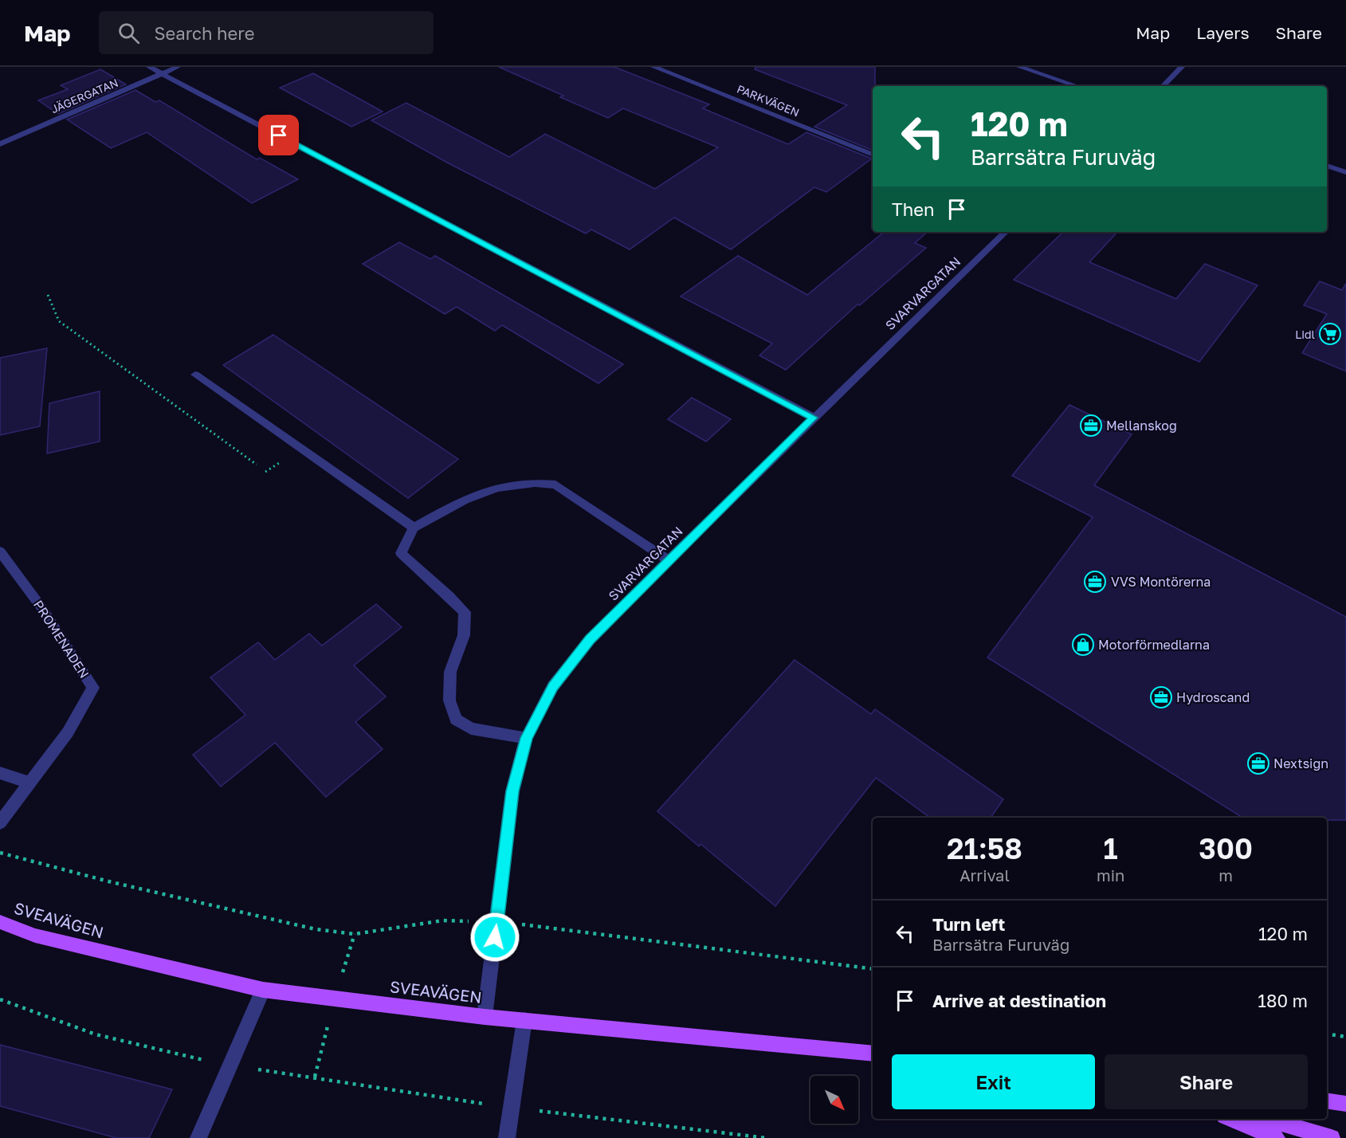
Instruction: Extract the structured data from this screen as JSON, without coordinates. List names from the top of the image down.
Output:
{
  "streets": {
    "main road": ["SVEAVÄGEN"],
    "street": [
      "JÄGERGATAN",
      "PARKVÄGEN",
      "SVARVARGATAN",
      "PROMENADEN"
    ]
  },
  "crossings": [
    ["SVARVARGATAN", "SVEAVÄGEN"]
  ],
  "places": {
    "supermarket": ["Lidl"],
    "office": [
      "Mellanskog",
      "VVS Montörerna",
      "Hydroscand",
      "Nextsign"
    ],
    "shop": ["Motorförmedlarna"]
  },
  "north": "bottom right",
  "page": {
    "header": "Map",
    "search": "Search here",
    "nav": ["Map", "Layers", "Share"],
    "turn": ["120 m", "Barrsätra Furuväg"],
    "then": "Then",
    "eta": [
      "21:58",
      "Arrival",
      "1",
      "min",
      "300",
      "m"
    ],
    "list": [
      {
        "name": "Turn left",
        "note": "Barrsätra Furuväg",
        "value": "120 m"
      },
      {
        "name": "Arrive at destination",
        "value": "180 m"
      }
    ],
    "buttons": ["Exit", "Share"]
  }
}
